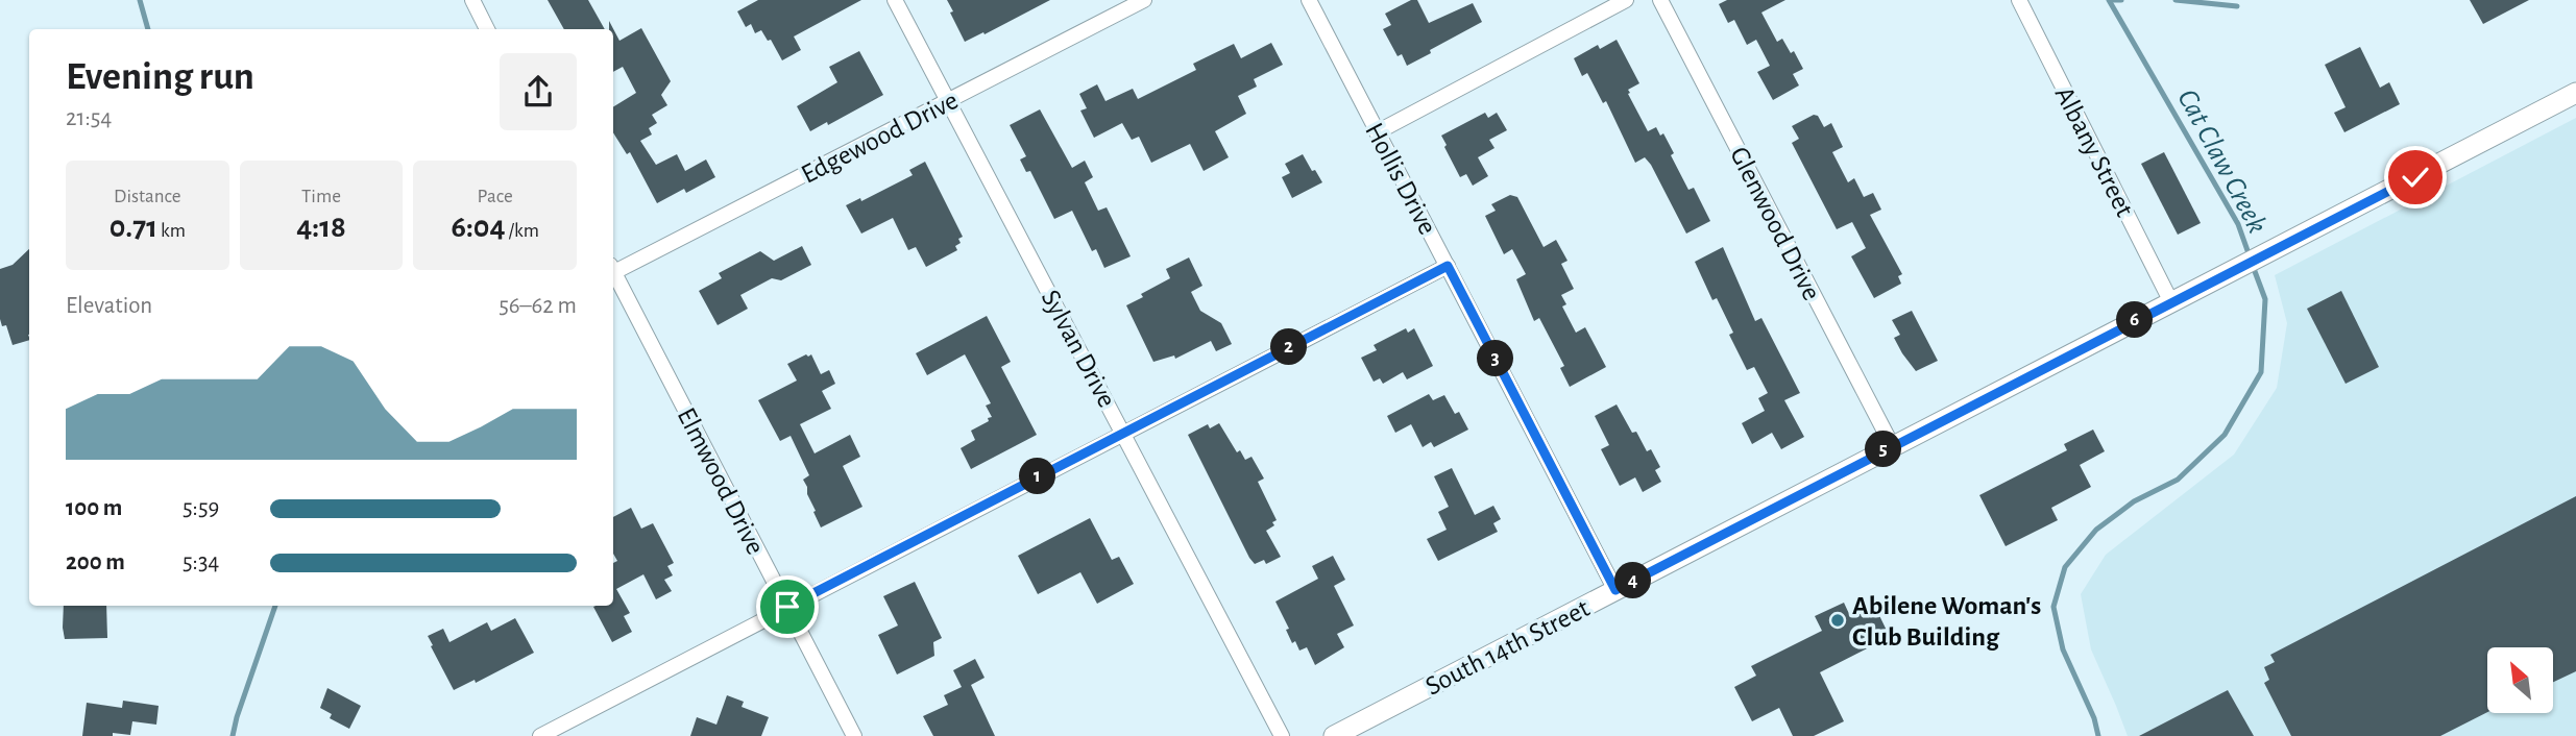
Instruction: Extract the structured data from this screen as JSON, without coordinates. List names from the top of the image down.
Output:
{
  "streets": {
    "main road": ["South 14th Street"],
    "street": [
      "Edgewood Drive",
      "Albany Street",
      "Hollis Drive",
      "Glenwood Drive",
      "Sylvan Drive",
      "Elmwood Drive"
    ]
  },
  "crossings": [
    ["Edgewood Drive", "Sylvan Drive"],
    ["Albany Street", "South 14th Street"],
    ["Hollis Drive", "South 14th Street"],
    ["Glenwood Drive", "South 14th Street"]
  ],
  "water": ["Cat Claw Creek"],
  "places": ["Abilene Woman's Club Building"],
  "north": "top left",
  "page": {
    "heading": ["Evening run", "21:54"],
    "stats": [
      ["Distance", "0.71 km"],
      ["Time", "4:18"],
      ["Pace", "6:04 /km"]
    ],
    "chart": ["Elevation", "56–62 m"],
    "pins": [
      "6",
      "2",
      "3",
      "5",
      "1",
      "4"
    ],
    "list": [
      {
        "name": "100 m",
        "note": "5:59"
      },
      {
        "name": "200 m",
        "note": "5:34"
      }
    ]
  }
}
